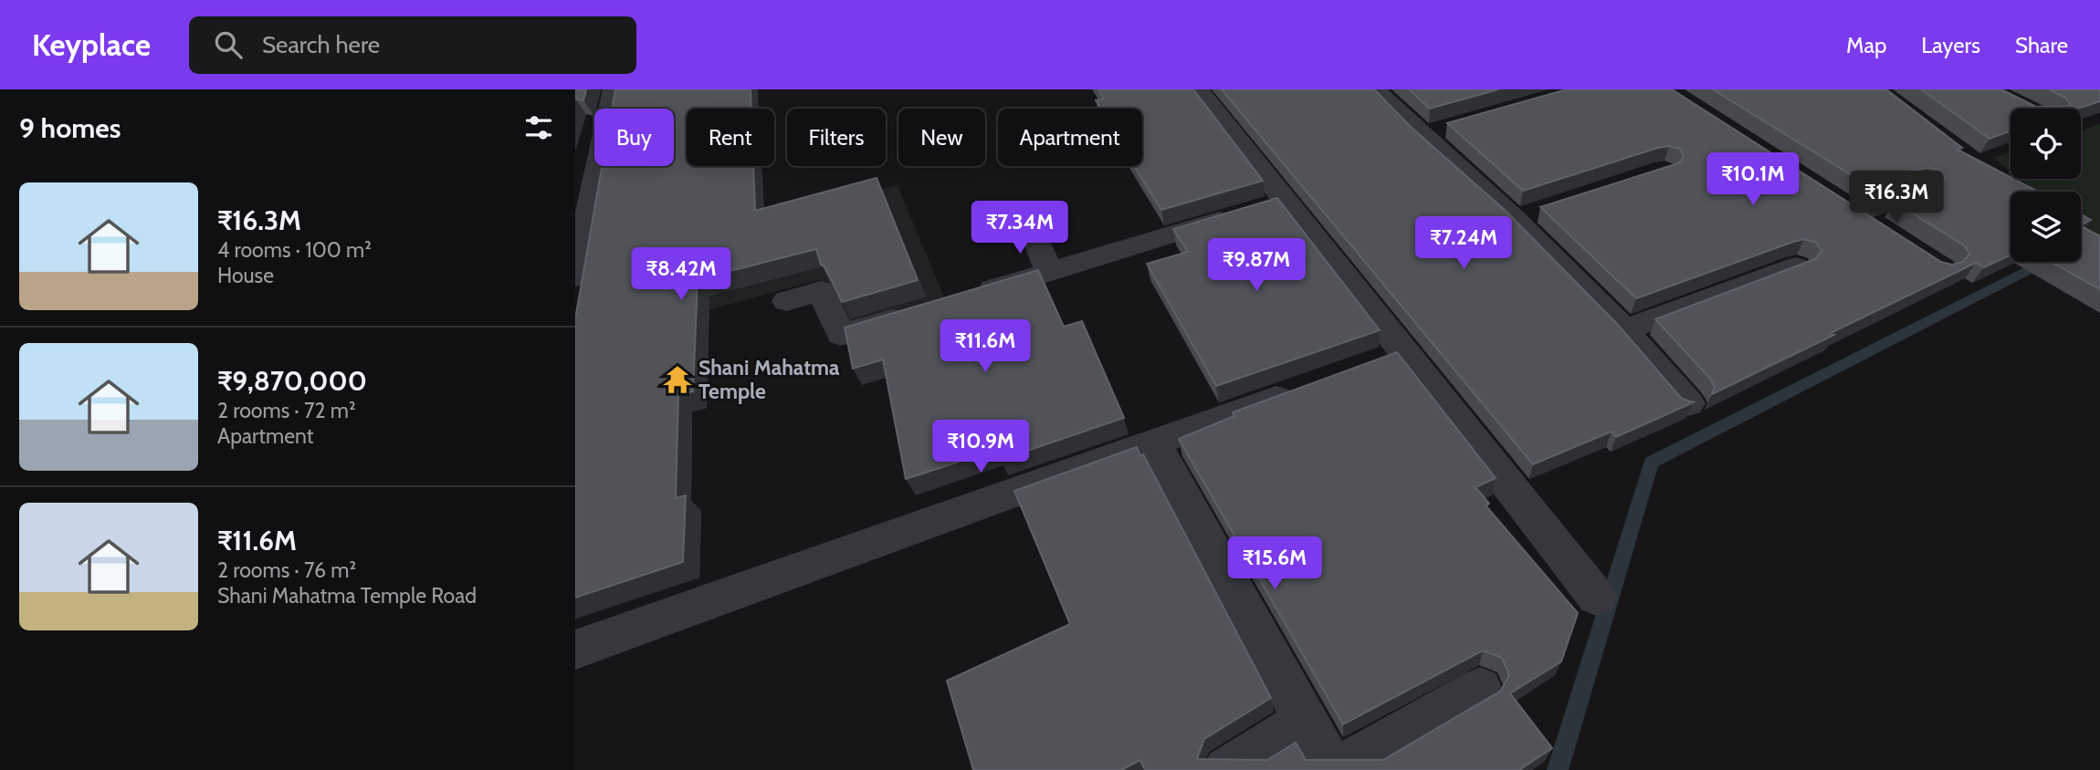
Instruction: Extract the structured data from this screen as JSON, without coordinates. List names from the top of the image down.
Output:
{
  "places": {
    "temple": ["Shani Mahatma Temple"]
  },
  "page": {
    "header": "Keyplace",
    "search": "Search here",
    "nav": ["Map", "Layers", "Share"],
    "heading": "9 homes",
    "chip": [
      "Buy",
      "Rent",
      "Filters",
      "New",
      "Apartment"
    ],
    "price": [
      "₹10.1M",
      "₹16.3M",
      "₹7.34M",
      "₹7.24M",
      "₹9.87M",
      "₹8.42M",
      "₹11.6M",
      "₹10.9M",
      "₹15.6M"
    ],
    "list": [
      {
        "name": "₹16.3M",
        "note": "4 rooms · 100 m² · House"
      },
      {
        "name": "₹9,870,000",
        "note": "2 rooms · 72 m² · Apartment"
      },
      {
        "name": "₹11.6M",
        "note": "2 rooms · 76 m² · Shani Mahatma Temple Road"
      }
    ]
  }
}
